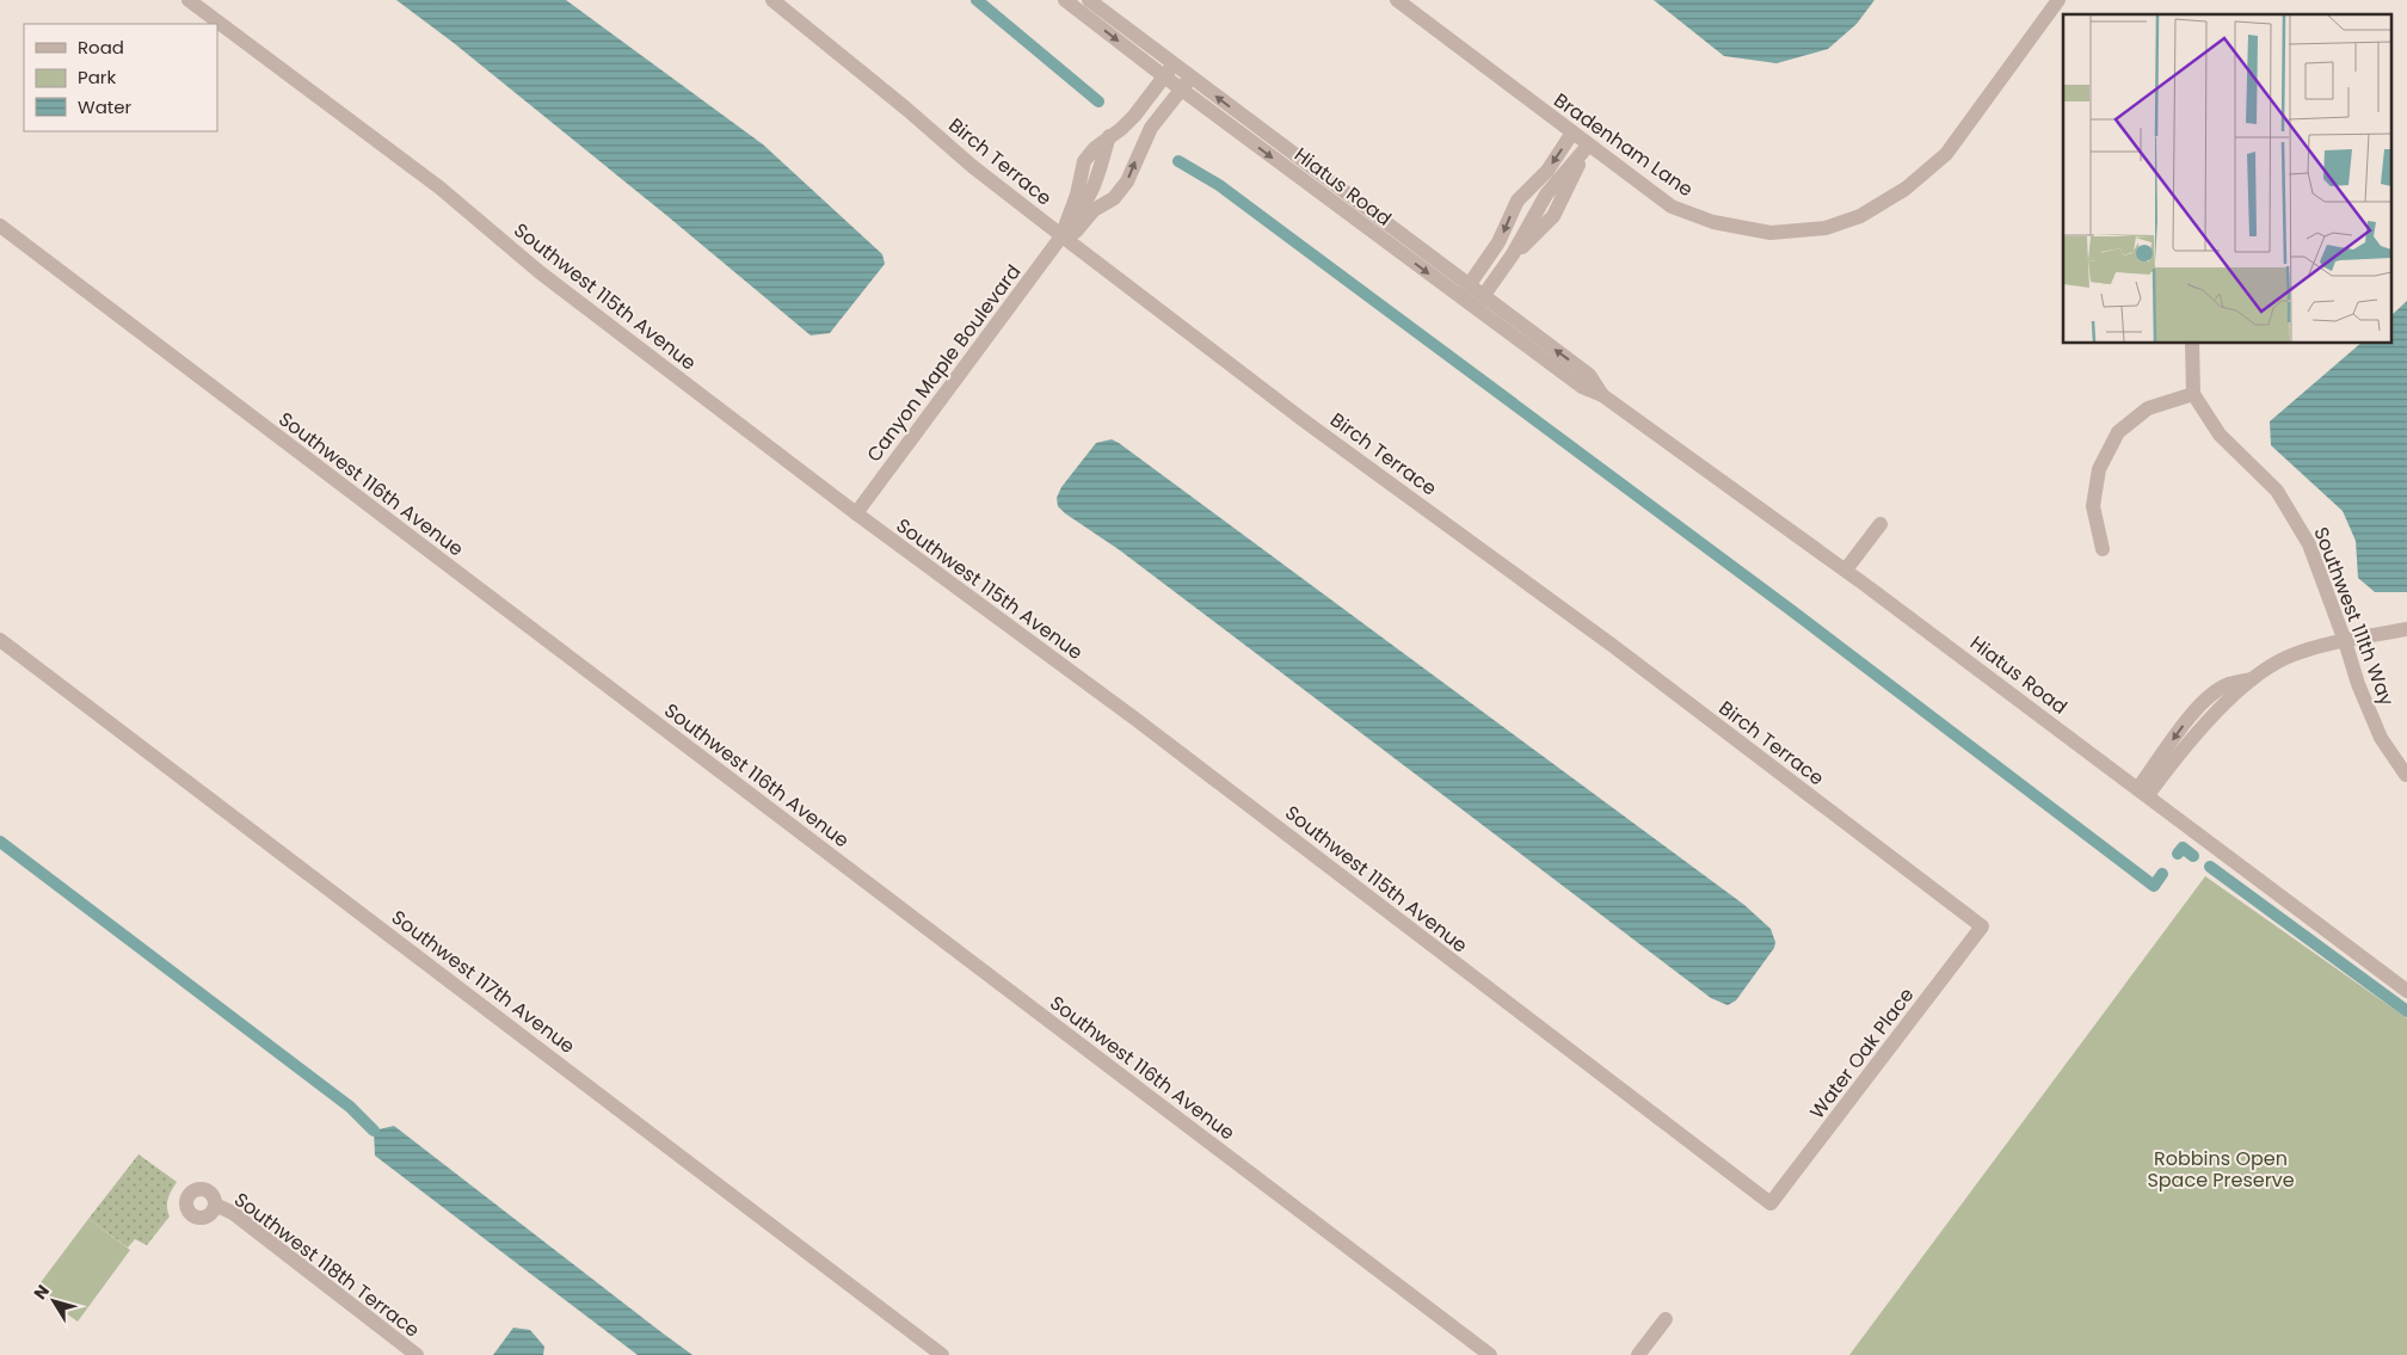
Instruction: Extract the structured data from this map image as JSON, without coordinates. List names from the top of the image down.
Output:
{
  "streets": {
    "street": [
      "Bradenham Lane",
      "Birch Terrace",
      "Hiatus Road",
      "Southwest 115th Avenue",
      "Canyon Maple Boulevard",
      "Southwest 116th Avenue",
      "Southwest 111th Way",
      "Southwest 117th Avenue",
      "Water Oak Place",
      "Southwest 118th Terrace"
    ]
  },
  "crossings": [
    ["Birch Terrace", "Canyon Maple Boulevard"],
    ["Birch Terrace", "Water Oak Place"],
    ["Hiatus Road", "Canyon Maple Boulevard"],
    ["Southwest 115th Avenue", "Canyon Maple Boulevard"],
    ["Southwest 115th Avenue", "Water Oak Place"]
  ],
  "parks": ["Robbins Open Space Preserve"],
  "legend": ["Road", "Park", "Water"],
  "north": "top left"
}
